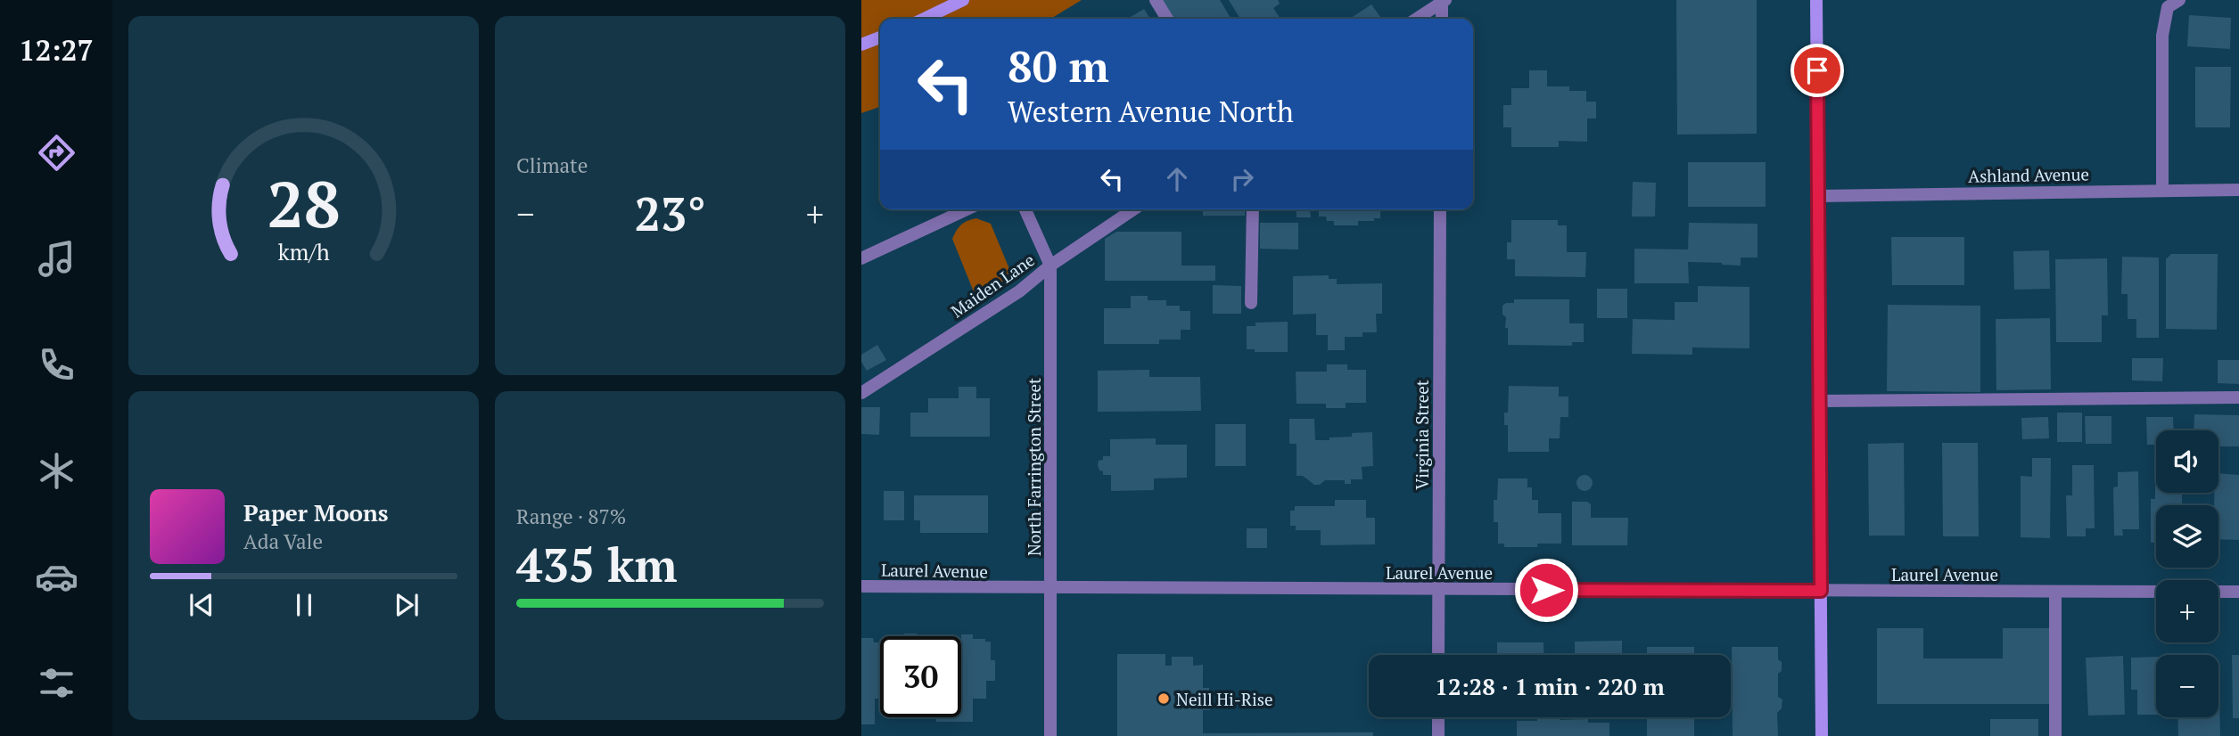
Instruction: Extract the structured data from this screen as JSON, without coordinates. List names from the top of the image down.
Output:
{
  "streets": {
    "street": [
      "Ashland Avenue",
      "Maiden Lane",
      "Virginia Street",
      "North Farrington Street",
      "Laurel Avenue"
    ]
  },
  "crossings": [
    ["Maiden Lane", "North Farrington Street"],
    ["Virginia Street", "Laurel Avenue"],
    ["North Farrington Street", "Laurel Avenue"]
  ],
  "places": ["Neill Hi-Rise"],
  "page": {
    "tabs": "12:27",
    "tile": [
      "Climate",
      ["Range · 87%", "435 km"]
    ],
    "turn": ["80 m", "Western Avenue North"],
    "heat": ["−", "23°", "+"],
    "map_buttons": ["+", "−"],
    "song": ["Paper Moons", "Ada Vale"],
    "limit": "30",
    "trip": "12:28 · 1 min · 220 m",
    "gauge": ["28", "km/h"]
  }
}
